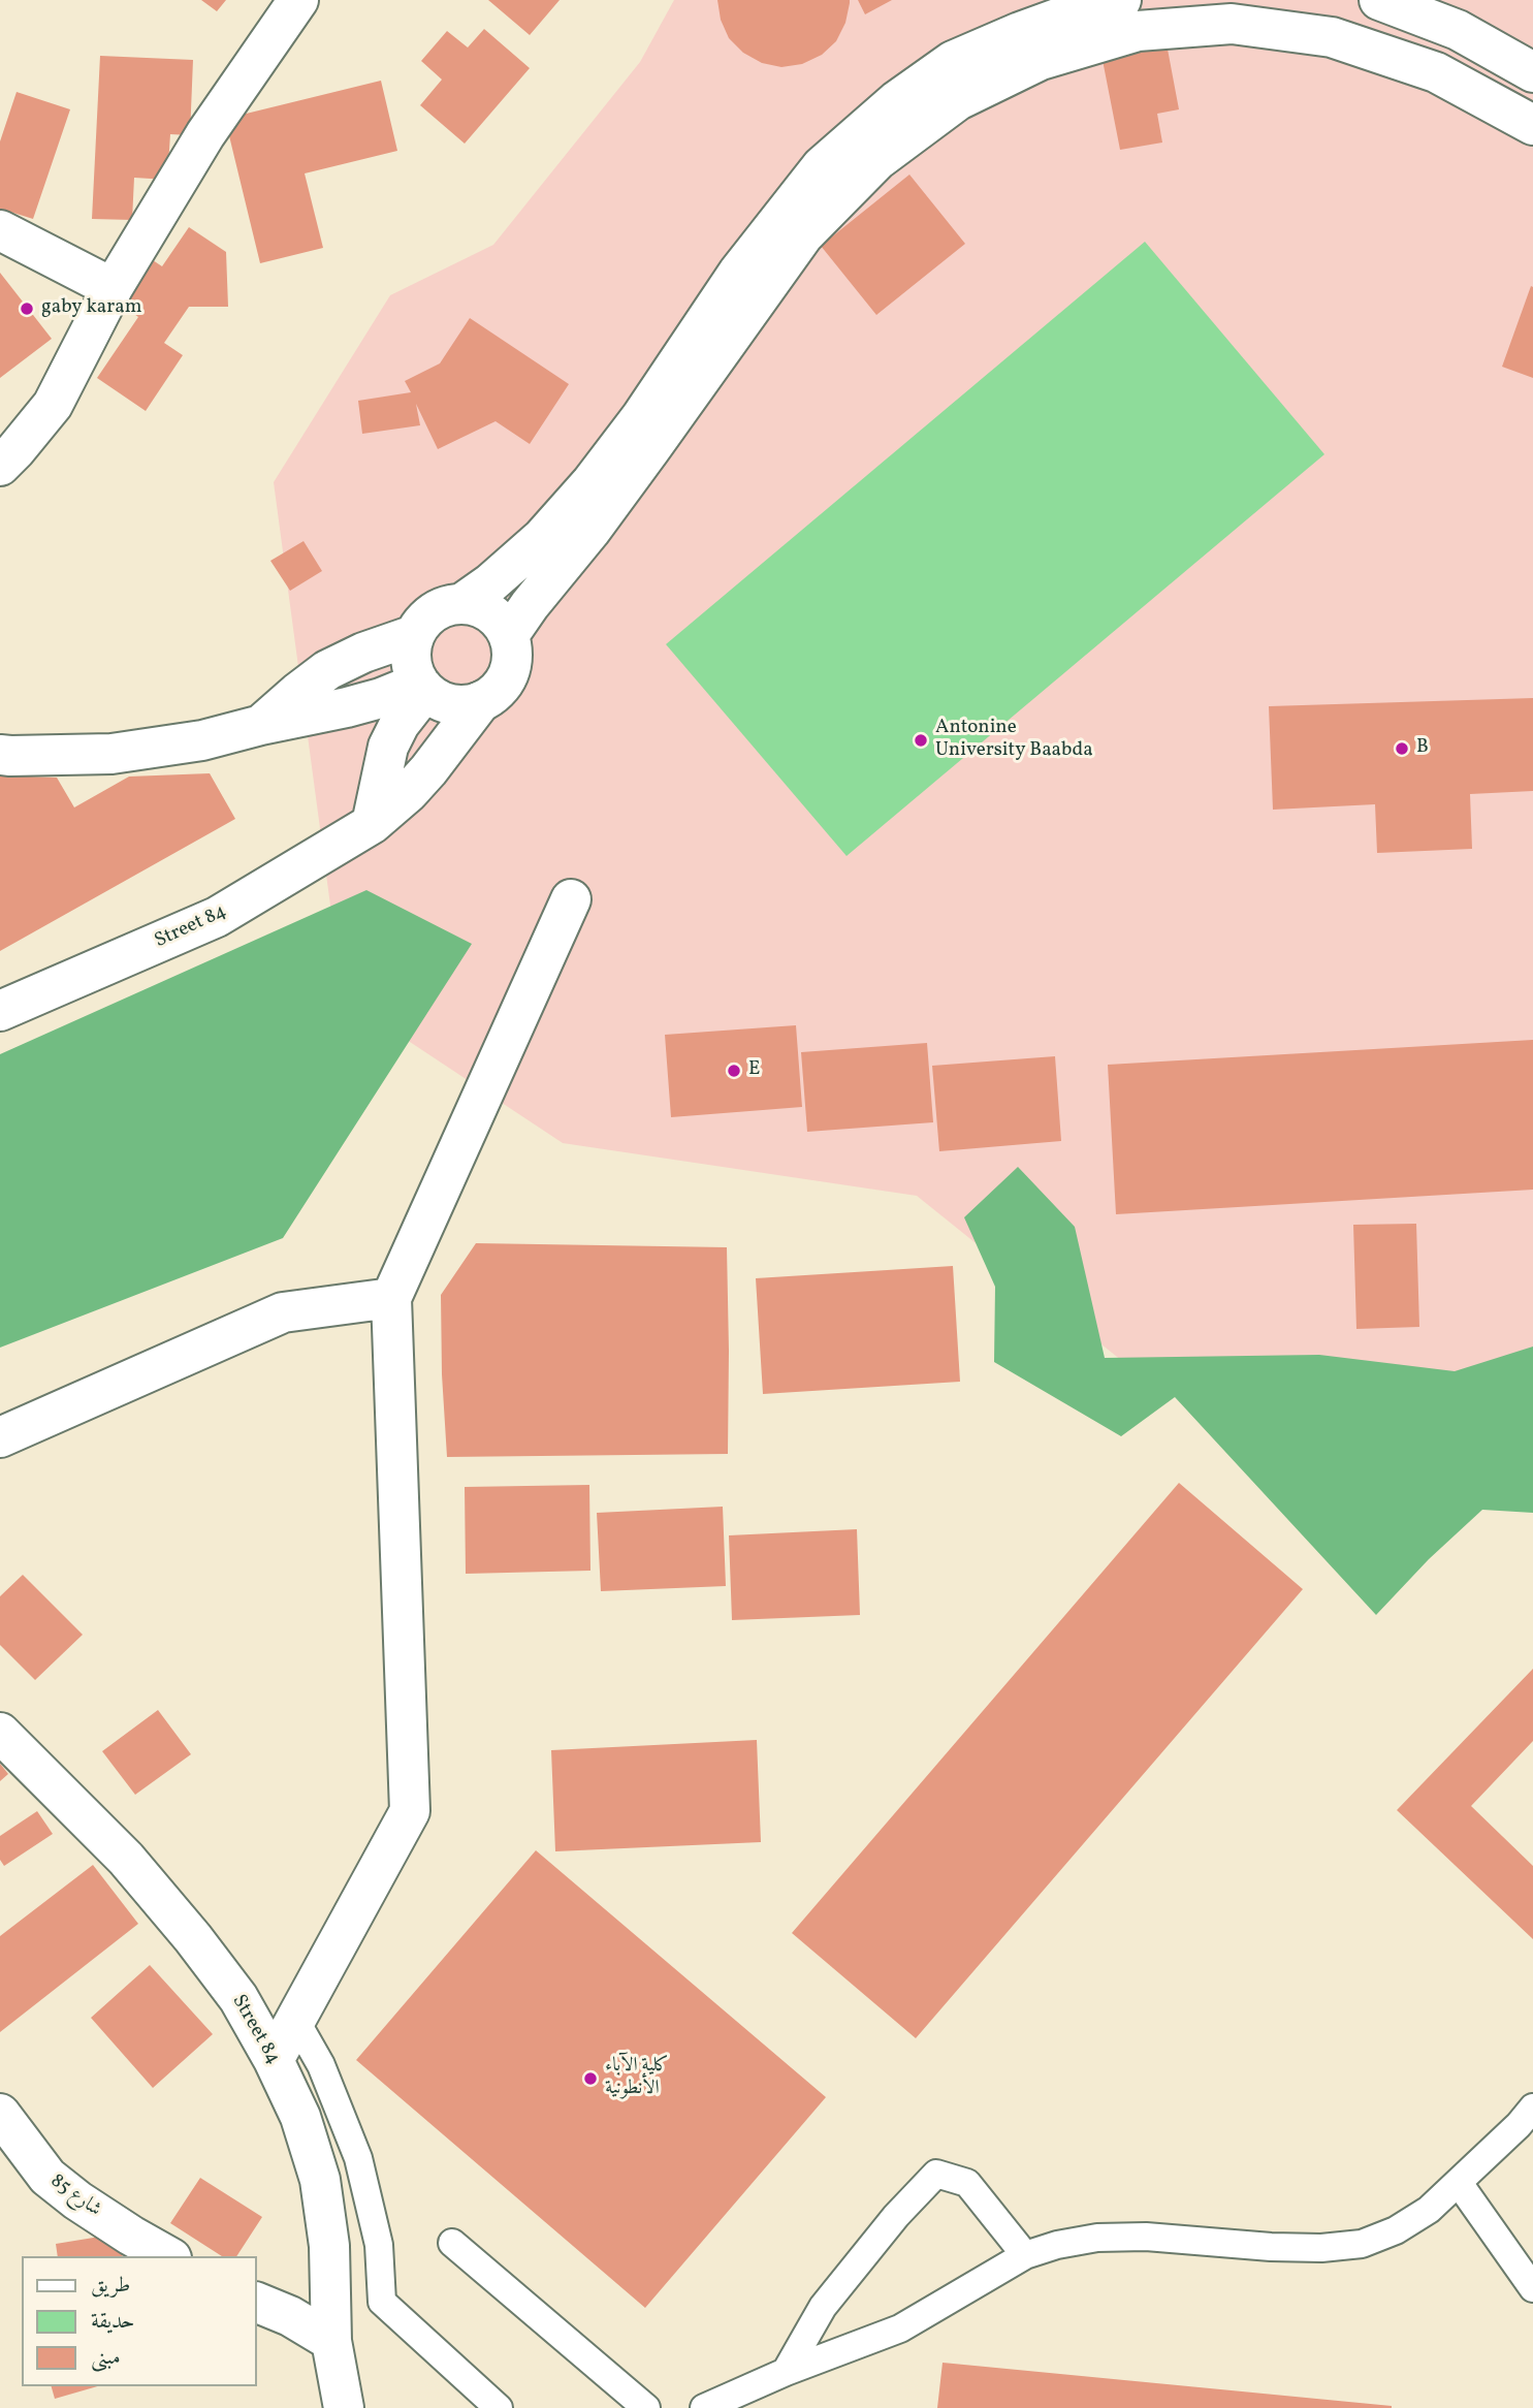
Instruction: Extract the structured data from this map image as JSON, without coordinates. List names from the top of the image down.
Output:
{
  "streets": {
    "street": ["Street 84", "شارع 85"]
  },
  "places": [
    "gaby karam",
    "Antonine University Baabda",
    "B",
    "E",
    "كلية الآباء الأنطونية"
  ],
  "legend": ["طريق", "حديقة", "مبنى"]
}
